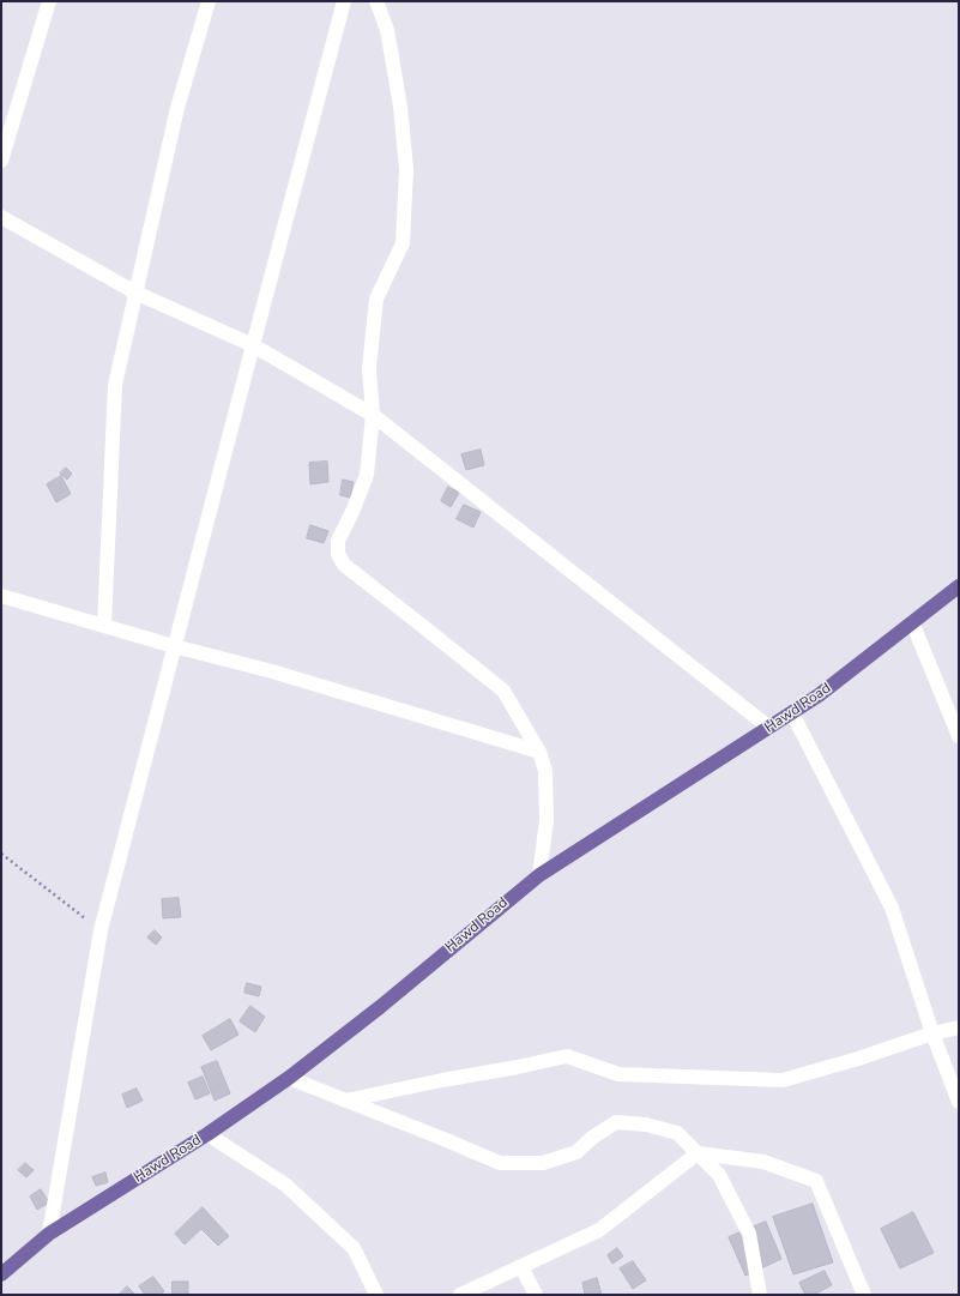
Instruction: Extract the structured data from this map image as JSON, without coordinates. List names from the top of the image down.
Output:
{
  "streets": {
    "main road": ["Hawd Road"]
  }
}
